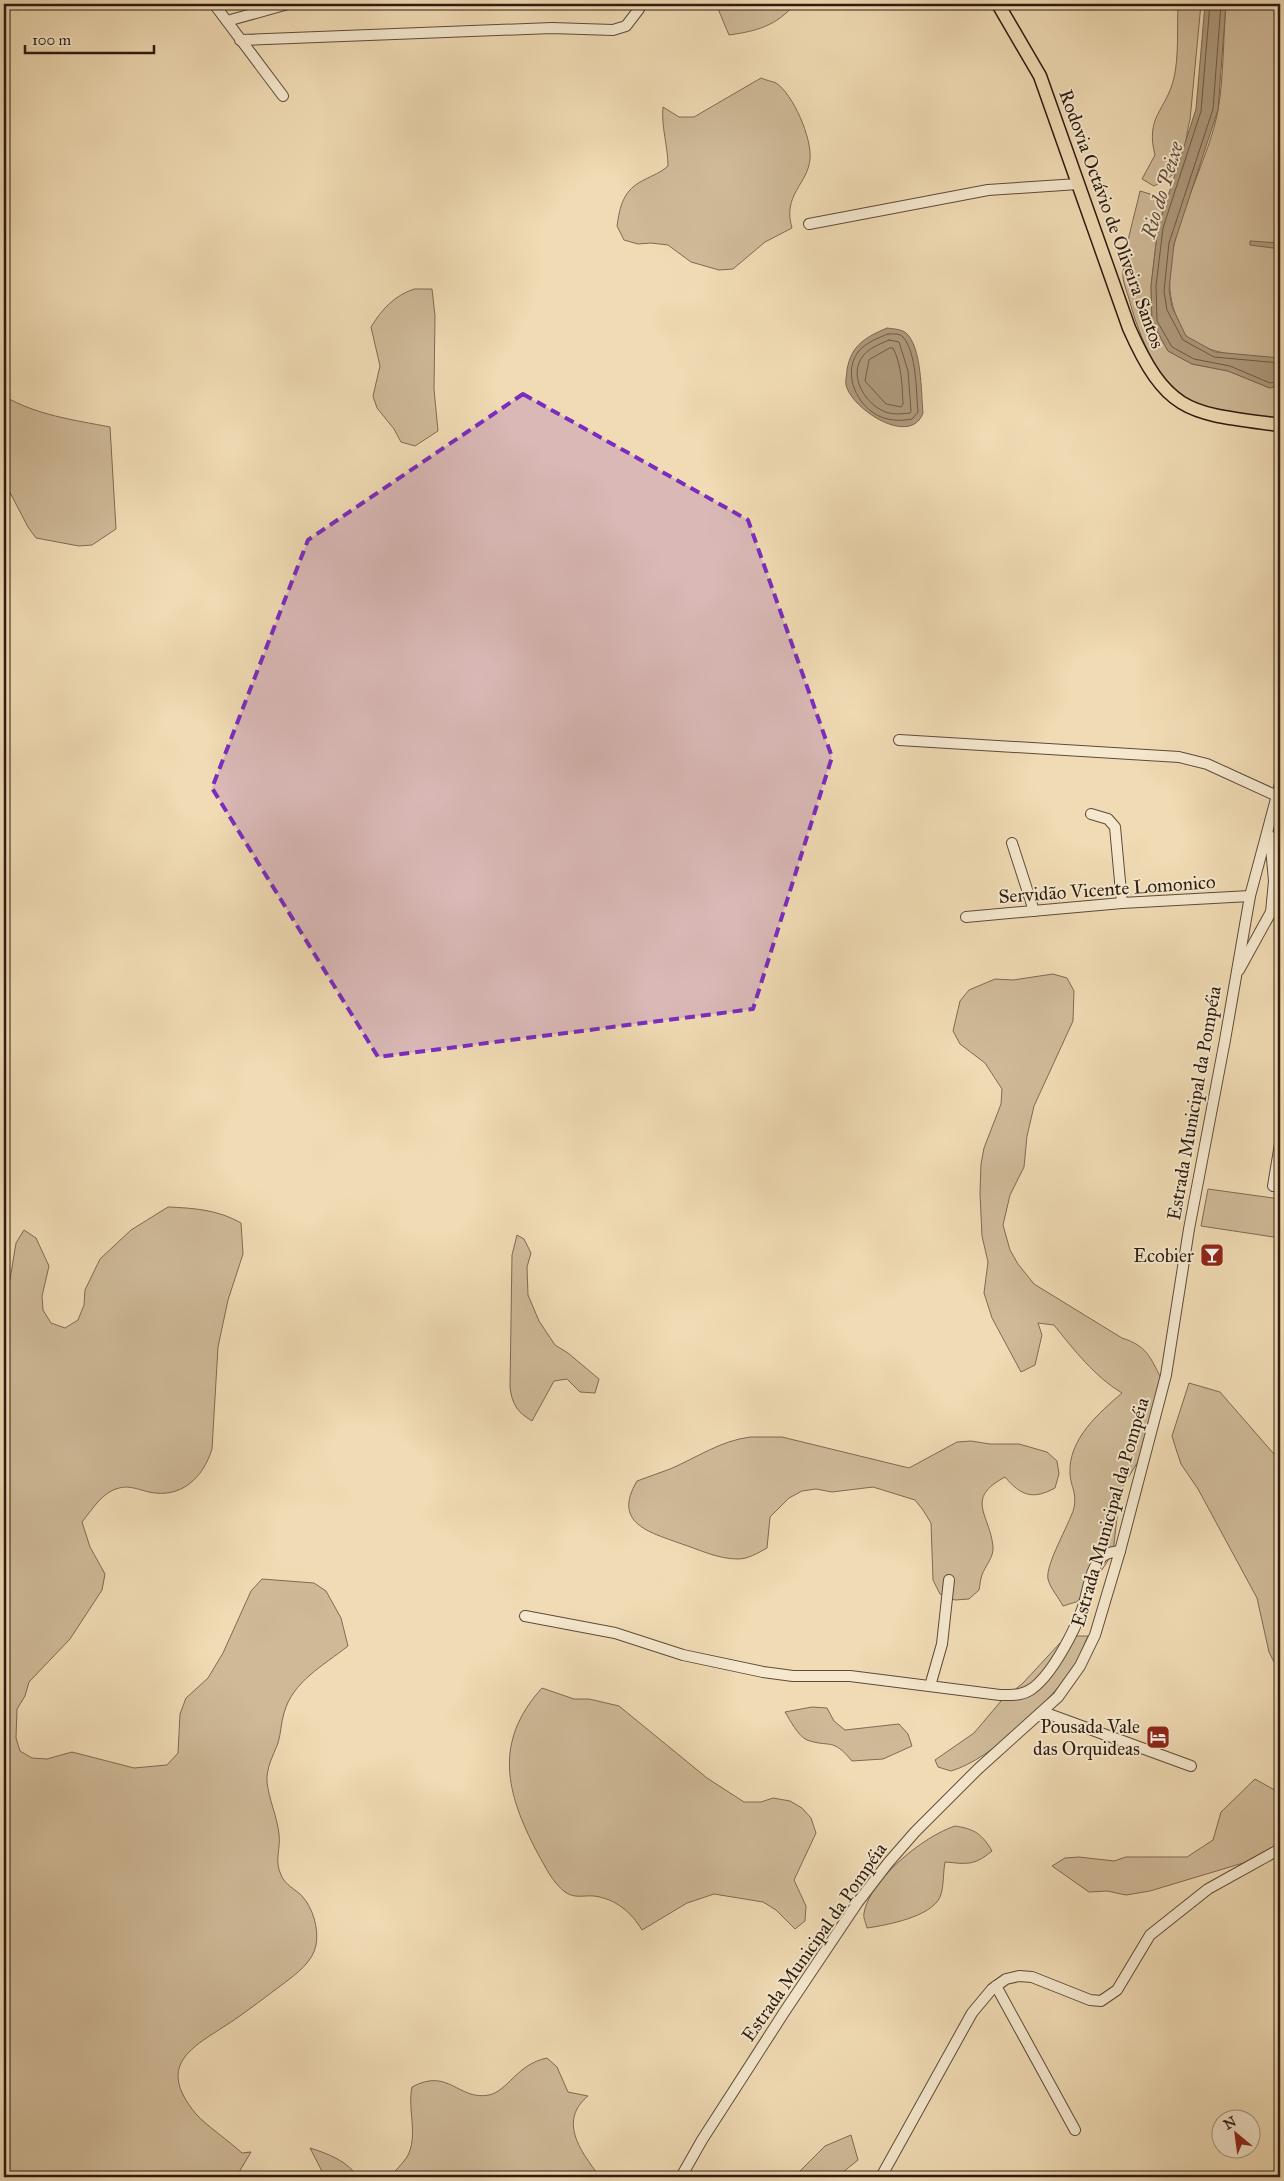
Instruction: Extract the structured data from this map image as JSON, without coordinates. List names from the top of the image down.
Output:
{
  "streets": {
    "main road": ["Rodovia Octávio de Oliveira Santos"],
    "street": ["Servidão Vicente Lomonico", "Estrada Municipal da Pompéia"]
  },
  "crossings": [
    ["Servidão Vicente Lomonico", "Estrada Municipal da Pompéia"]
  ],
  "water": ["Rio do Peixe"],
  "places": {
    "bar": ["Ecobier"],
    "hotel": ["Pousada Vale das Orquideas"]
  },
  "scale_bar": "100 m",
  "north": "top left"
}
